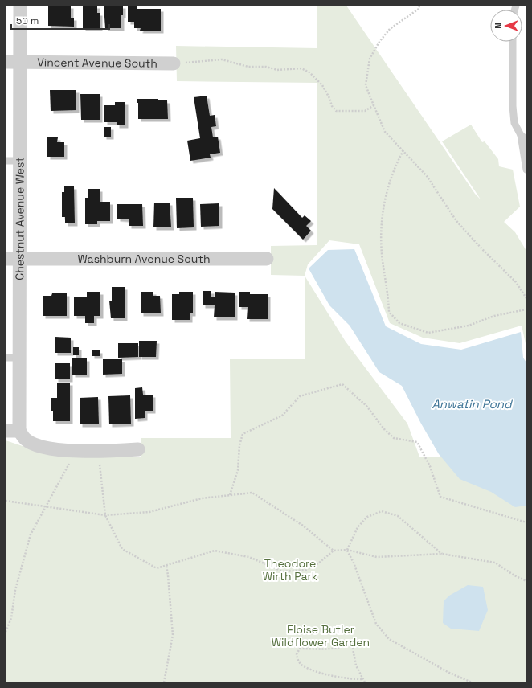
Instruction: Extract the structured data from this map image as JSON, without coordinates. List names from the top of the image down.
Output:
{
  "streets": {
    "street": ["Vincent Avenue South", "Chestnut Avenue West", "Washburn Avenue South"]
  },
  "crossings": [
    ["Vincent Avenue South", "Chestnut Avenue West"],
    ["Chestnut Avenue West", "Washburn Avenue South"]
  ],
  "water": ["Anwatin Pond"],
  "parks": ["Theodore Wirth Park", "Eloise Butler Wildflower Garden"],
  "scale_bar": "50 m",
  "north": "left"
}
